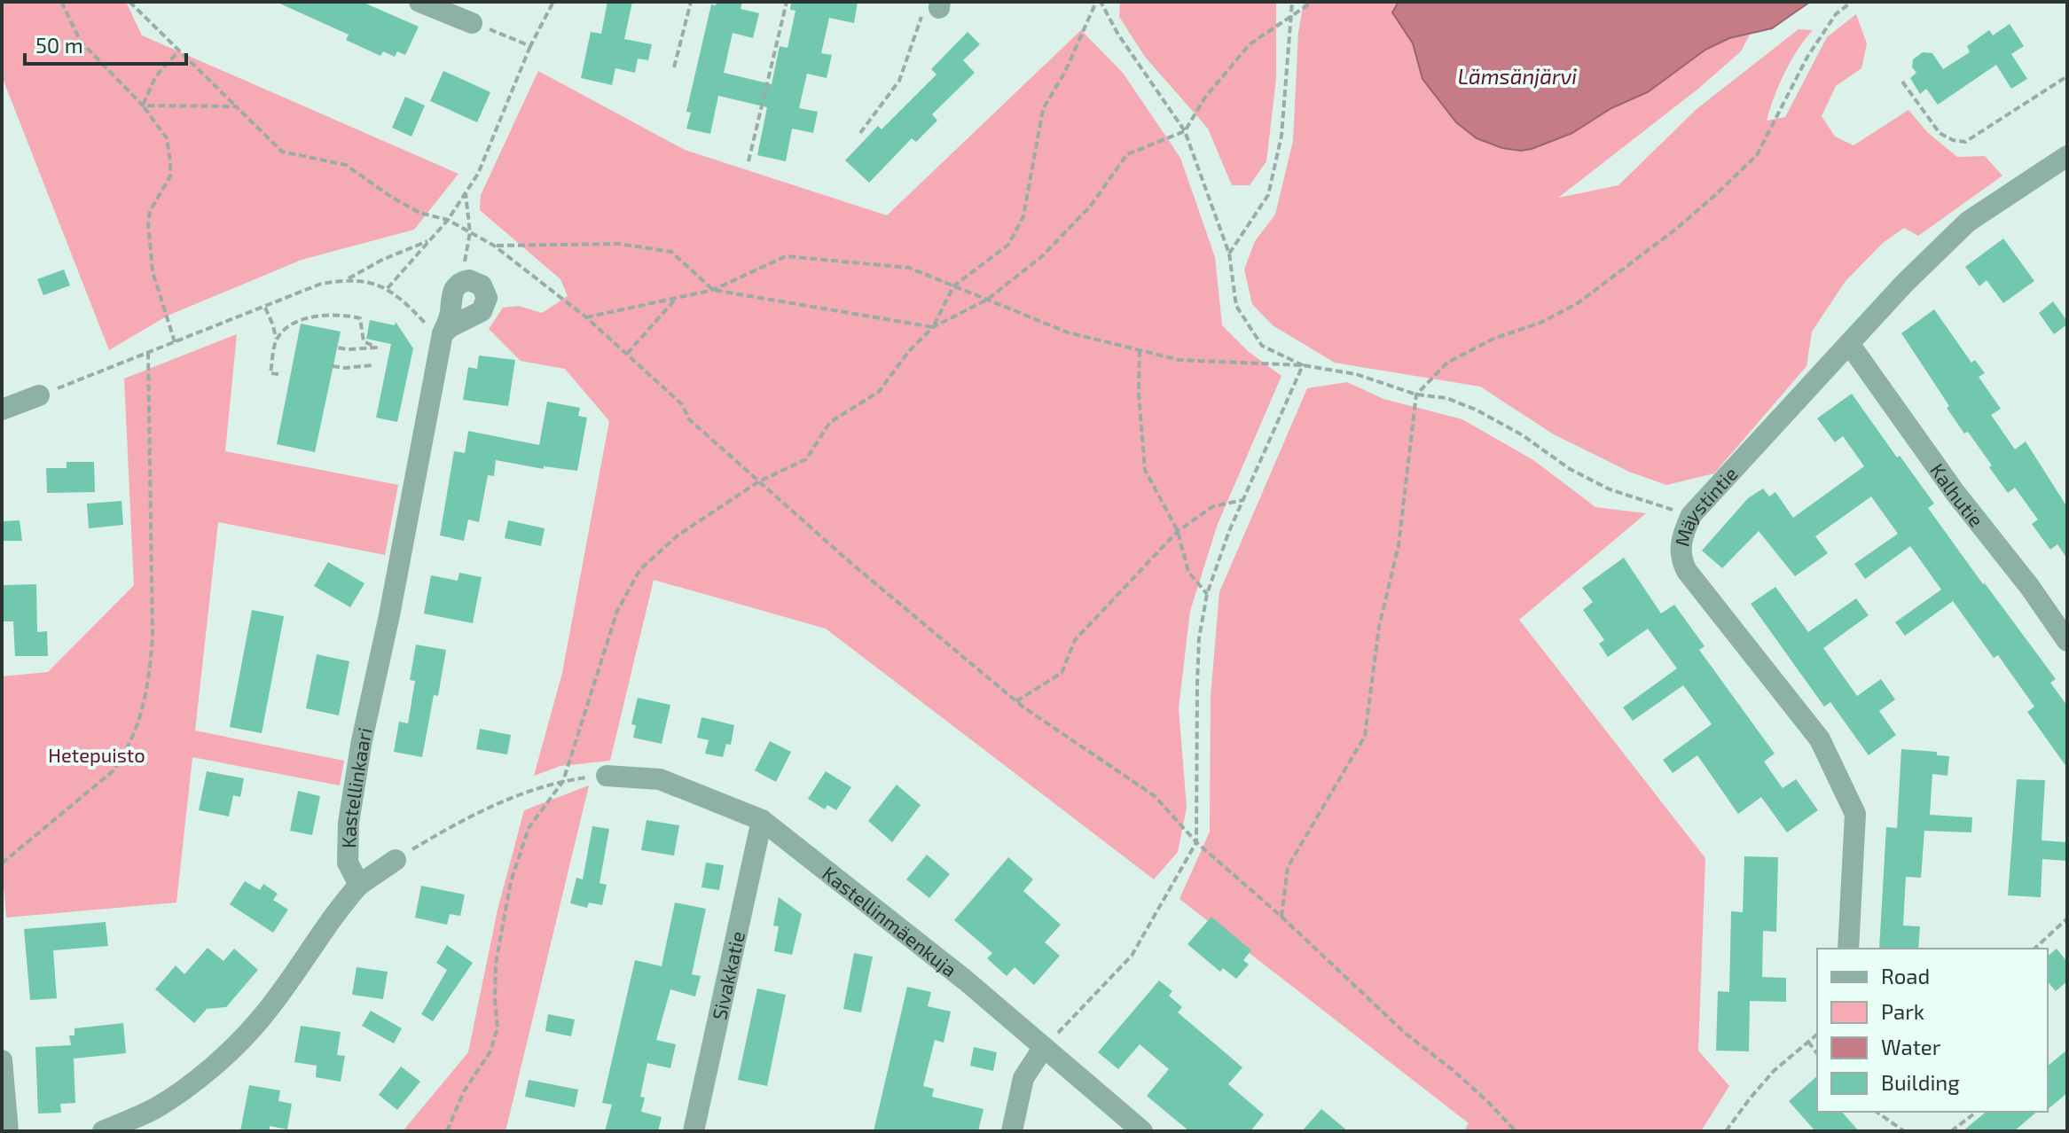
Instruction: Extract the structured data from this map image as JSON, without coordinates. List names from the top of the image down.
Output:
{
  "streets": {
    "street": [
      "Kalhutie",
      "Mäystintie",
      "Kastellinkaari",
      "Kastellinmäenkuja",
      "Sivakkatie"
    ]
  },
  "crossings": [
    ["Kalhutie", "Mäystintie"],
    ["Kastellinmäenkuja", "Sivakkatie"]
  ],
  "water": ["Lämsänjärvi"],
  "parks": ["Hetepuisto"],
  "legend": [
    "Road",
    "Park",
    "Water",
    "Building"
  ],
  "scale_bar": "50 m"
}
